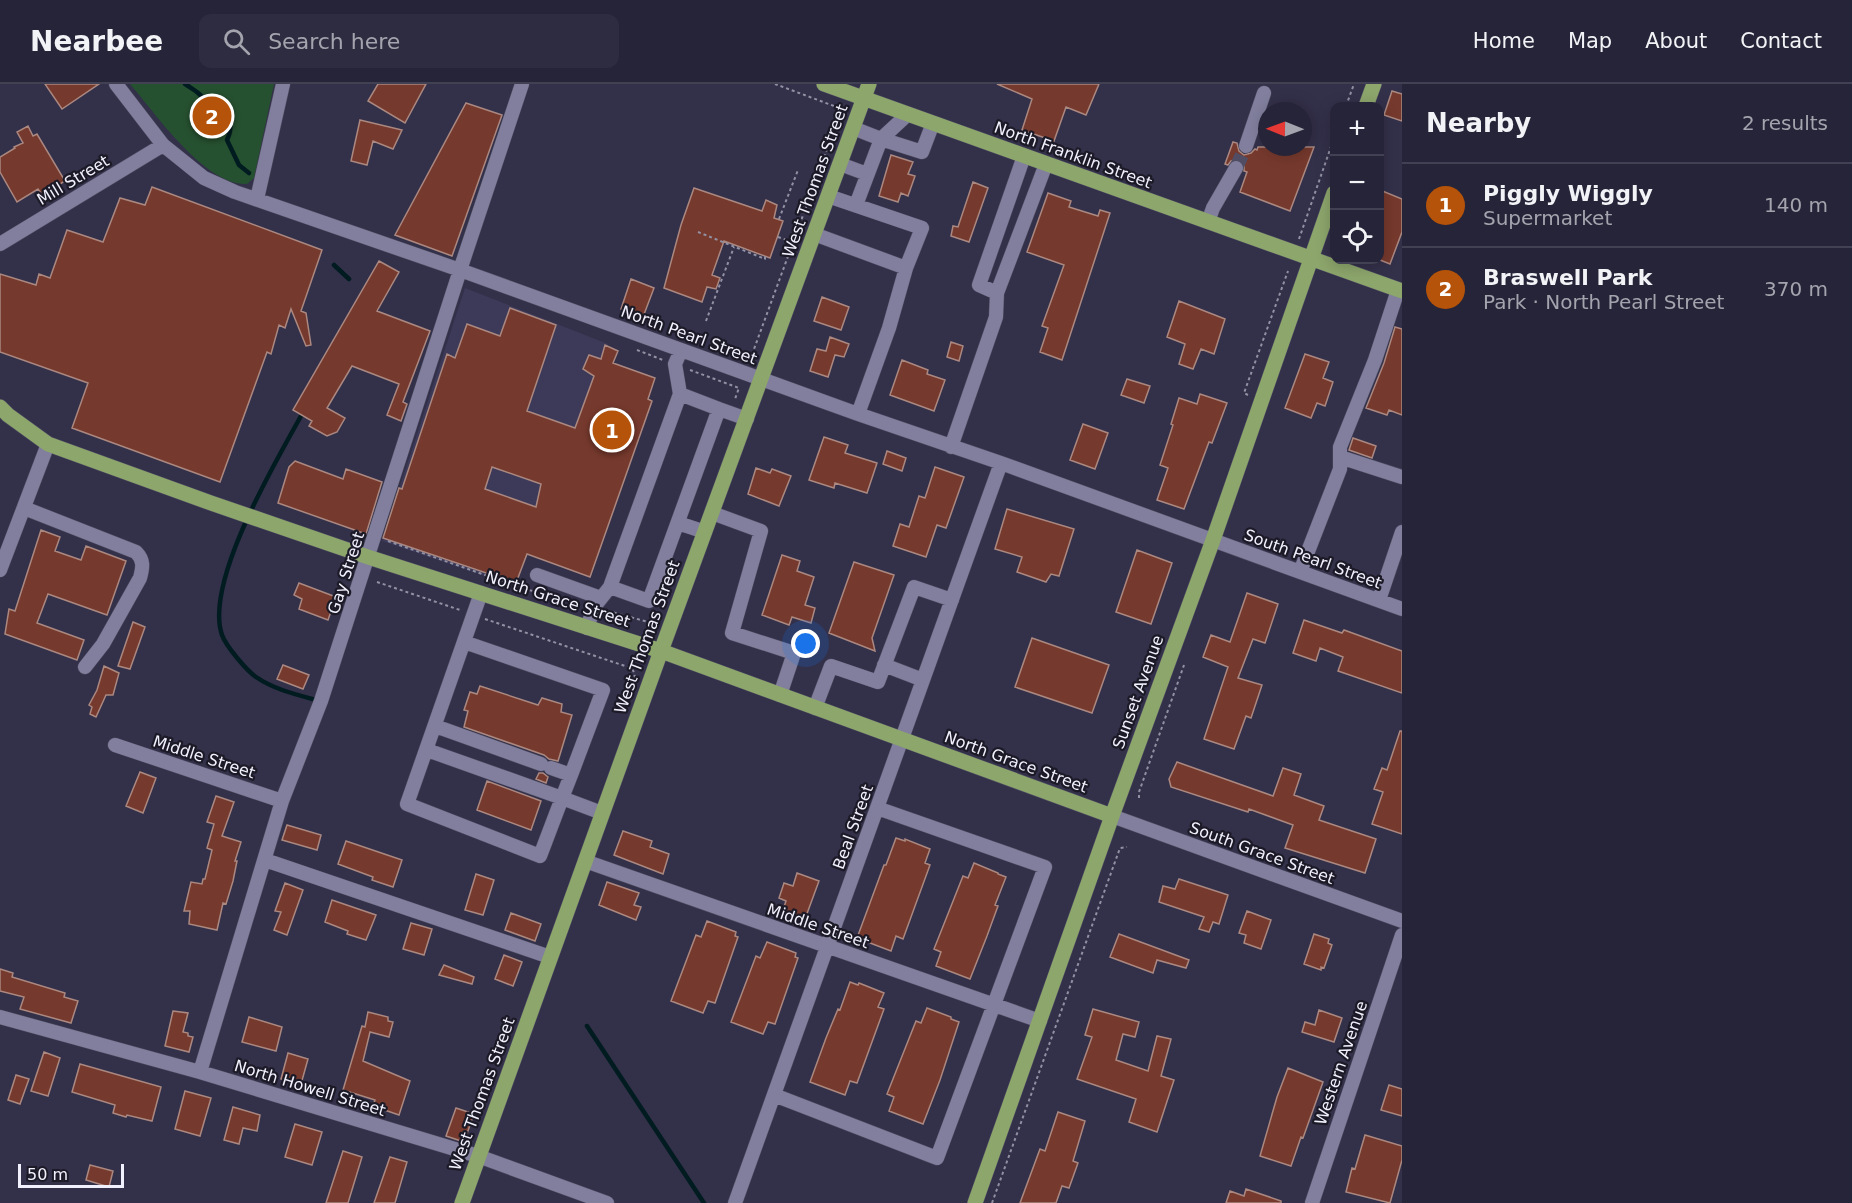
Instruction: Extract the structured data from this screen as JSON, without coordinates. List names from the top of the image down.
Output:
{
  "streets": {
    "main road": [
      "North Franklin Street",
      "West Thomas Street",
      "North Grace Street",
      "Sunset Avenue"
    ],
    "street": [
      "Mill Street",
      "North Pearl Street",
      "South Pearl Street",
      "Gay Street",
      "Middle Street",
      "Beal Street",
      "South Grace Street",
      "Western Avenue",
      "North Howell Street"
    ]
  },
  "crossings": [
    ["North Franklin Street", "West Thomas Street"],
    ["North Franklin Street", "Sunset Avenue"],
    ["Mill Street", "North Pearl Street"],
    ["West Thomas Street", "North Pearl Street"],
    ["West Thomas Street", "North Grace Street"],
    ["West Thomas Street", "Middle Street"],
    ["West Thomas Street", "North Howell Street"],
    ["North Pearl Street", "South Pearl Street"],
    ["North Pearl Street", "Gay Street"],
    ["North Pearl Street", "Sunset Avenue"],
    ["North Pearl Street", "Beal Street"],
    ["South Pearl Street", "Sunset Avenue"],
    ["Gay Street", "North Grace Street"],
    ["Gay Street", "Middle Street"],
    ["Gay Street", "North Howell Street"],
    ["North Grace Street", "Sunset Avenue"],
    ["North Grace Street", "Beal Street"],
    ["North Grace Street", "South Grace Street"],
    ["Sunset Avenue", "Middle Street"],
    ["Sunset Avenue", "South Grace Street"],
    ["Middle Street", "Beal Street"]
  ],
  "scale_bar": "50 m",
  "north": "left",
  "page": {
    "header": "Nearbee",
    "search": "Search here",
    "nav": [
      "Home",
      "Map",
      "About",
      "Contact"
    ],
    "heading": ["Nearby", "2 results"],
    "pins": ["2", "1"],
    "map_buttons": ["+", "−"],
    "list": [
      {
        "mark": "1",
        "name": "Piggly Wiggly",
        "note": "Supermarket",
        "value": "140 m"
      },
      {
        "mark": "2",
        "name": "Braswell Park",
        "note": "Park · North Pearl Street",
        "value": "370 m"
      }
    ],
    "scale": "50 m"
  }
}
